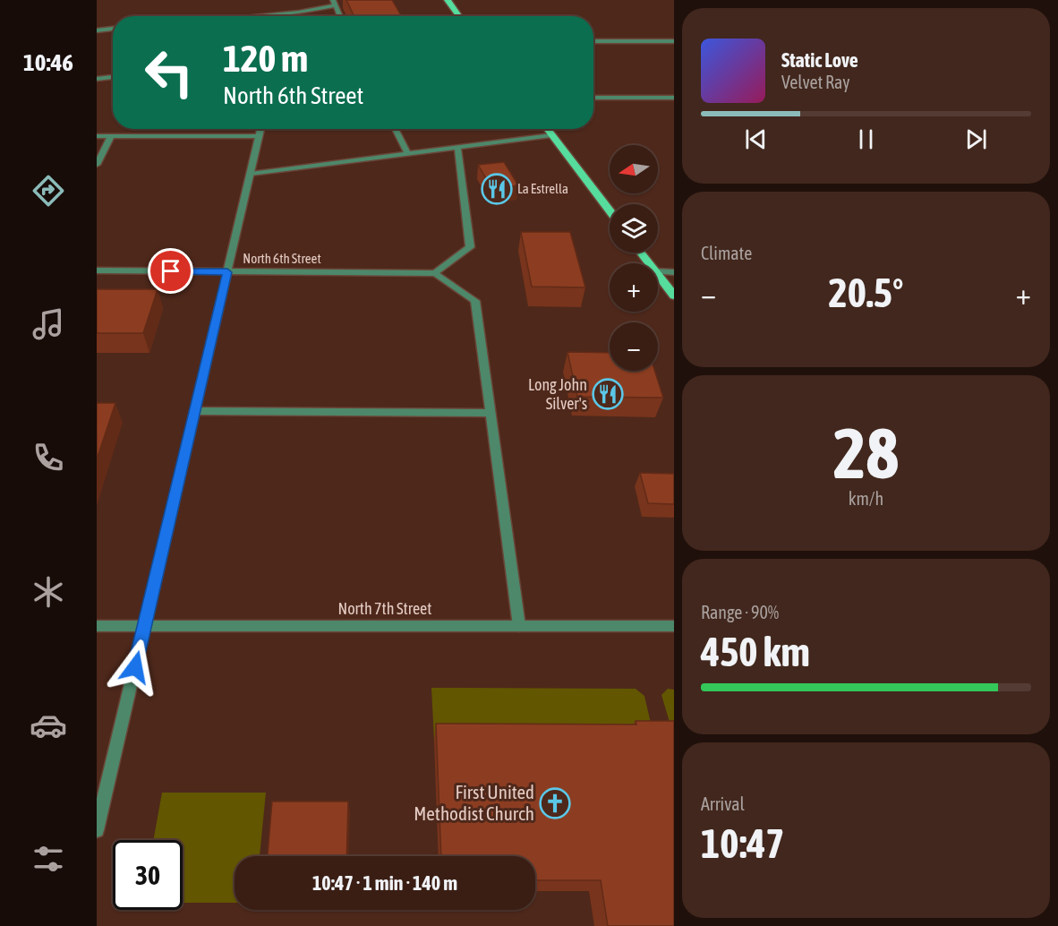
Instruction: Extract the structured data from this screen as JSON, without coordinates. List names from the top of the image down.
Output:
{
  "streets": {
    "street": ["North 6th Street", "North 7th Street"]
  },
  "places": {
    "restaurant": ["La Estrella", "Long John Silver's"],
    "church": ["First United Methodist Church"]
  },
  "north": "left",
  "page": {
    "tabs": "10:46",
    "turn": ["120 m", "North 6th Street"],
    "song": ["Static Love", "Velvet Ray"],
    "map_buttons": ["+", "−"],
    "tile": [
      "Climate",
      ["28", "km/h"],
      ["Range · 90%", "450 km"],
      ["Arrival", "10:47"]
    ],
    "heat": ["−", "20.5°", "+"],
    "limit": "30",
    "trip": "10:47 · 1 min · 140 m"
  }
}
